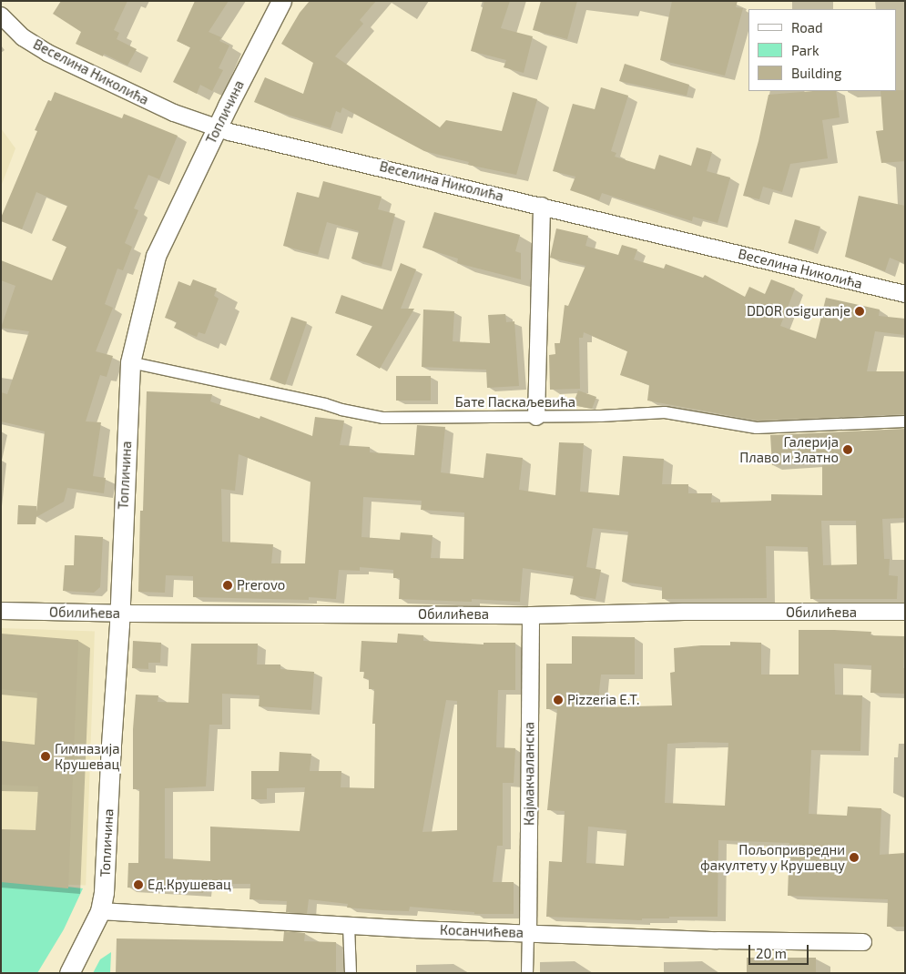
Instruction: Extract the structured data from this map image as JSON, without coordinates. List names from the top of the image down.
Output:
{
  "streets": {
    "street": [
      "Веселина Николића",
      "Топличина",
      "Бате Паскаљевића",
      "Обилићева",
      "Кајмакчаланска",
      "Косанчићева"
    ]
  },
  "crossings": [
    ["Веселина Николића", "Топличина"],
    ["Топличина", "Бате Паскаљевића"],
    ["Топличина", "Обилићева"],
    ["Топличина", "Косанчићева"],
    ["Обилићева", "Кајмакчаланска"],
    ["Кајмакчаланска", "Косанчићева"]
  ],
  "places": [
    "DDOR osiguranje",
    "Галерија Плаво и Златно",
    "Prerovo",
    "Pizzeria E.T.",
    "Гимназија Крушевац",
    "Пољопривредни факултету у Крушевцу",
    "Ед.Крушевац"
  ],
  "legend": ["Road", "Park", "Building"],
  "scale_bar": "20 m"
}
